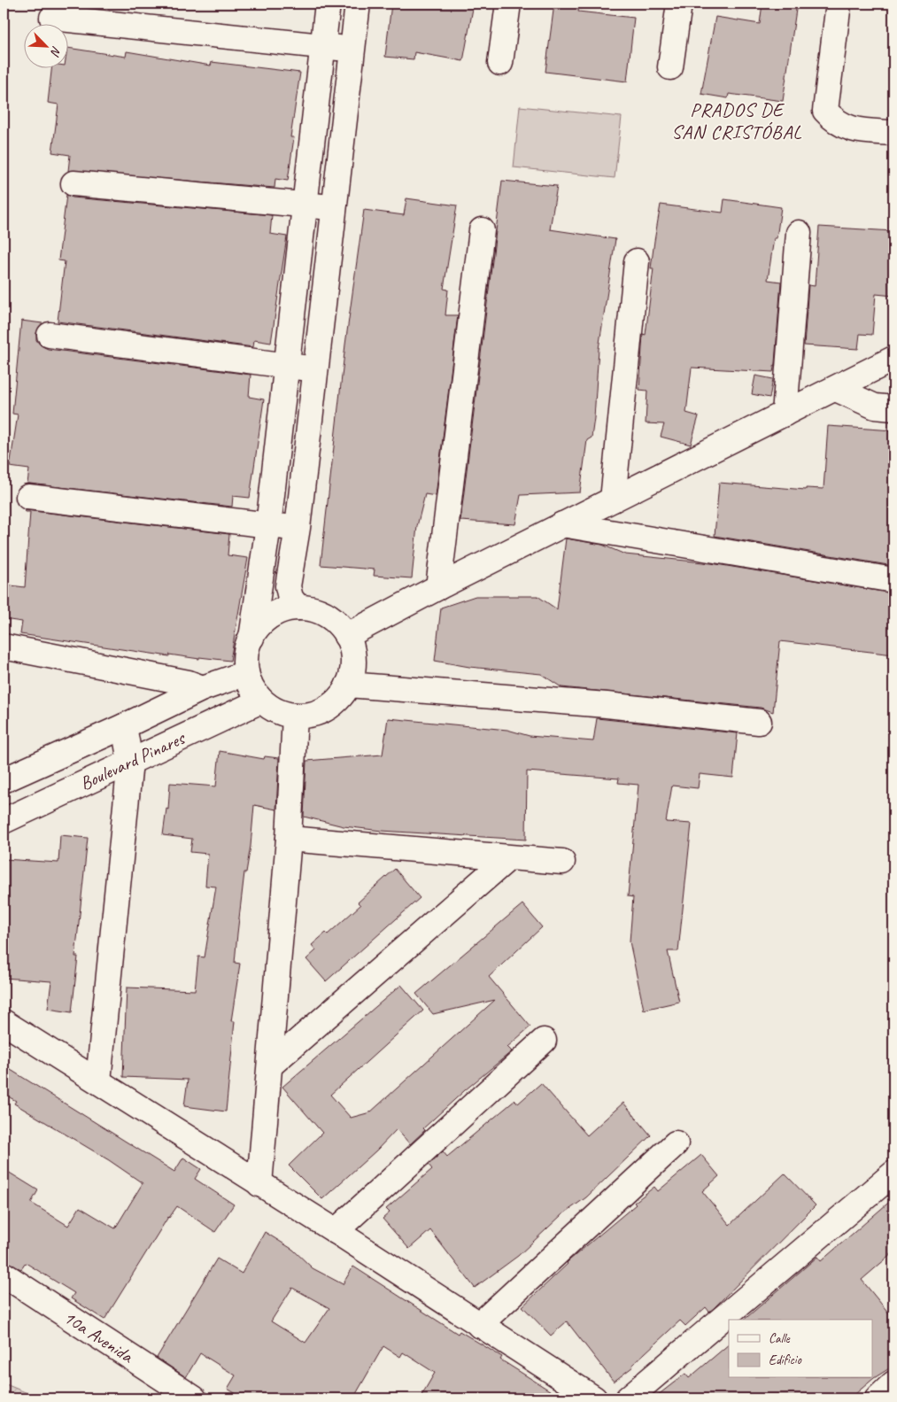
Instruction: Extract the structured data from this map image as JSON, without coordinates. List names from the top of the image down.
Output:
{
  "streets": {
    "street": ["Boulevard Pinares", "10a Avenida"]
  },
  "districts": ["PRADOS DE SAN CRISTÓBAL"],
  "legend": ["Calle", "Edificio"],
  "north": "bottom right"
}
